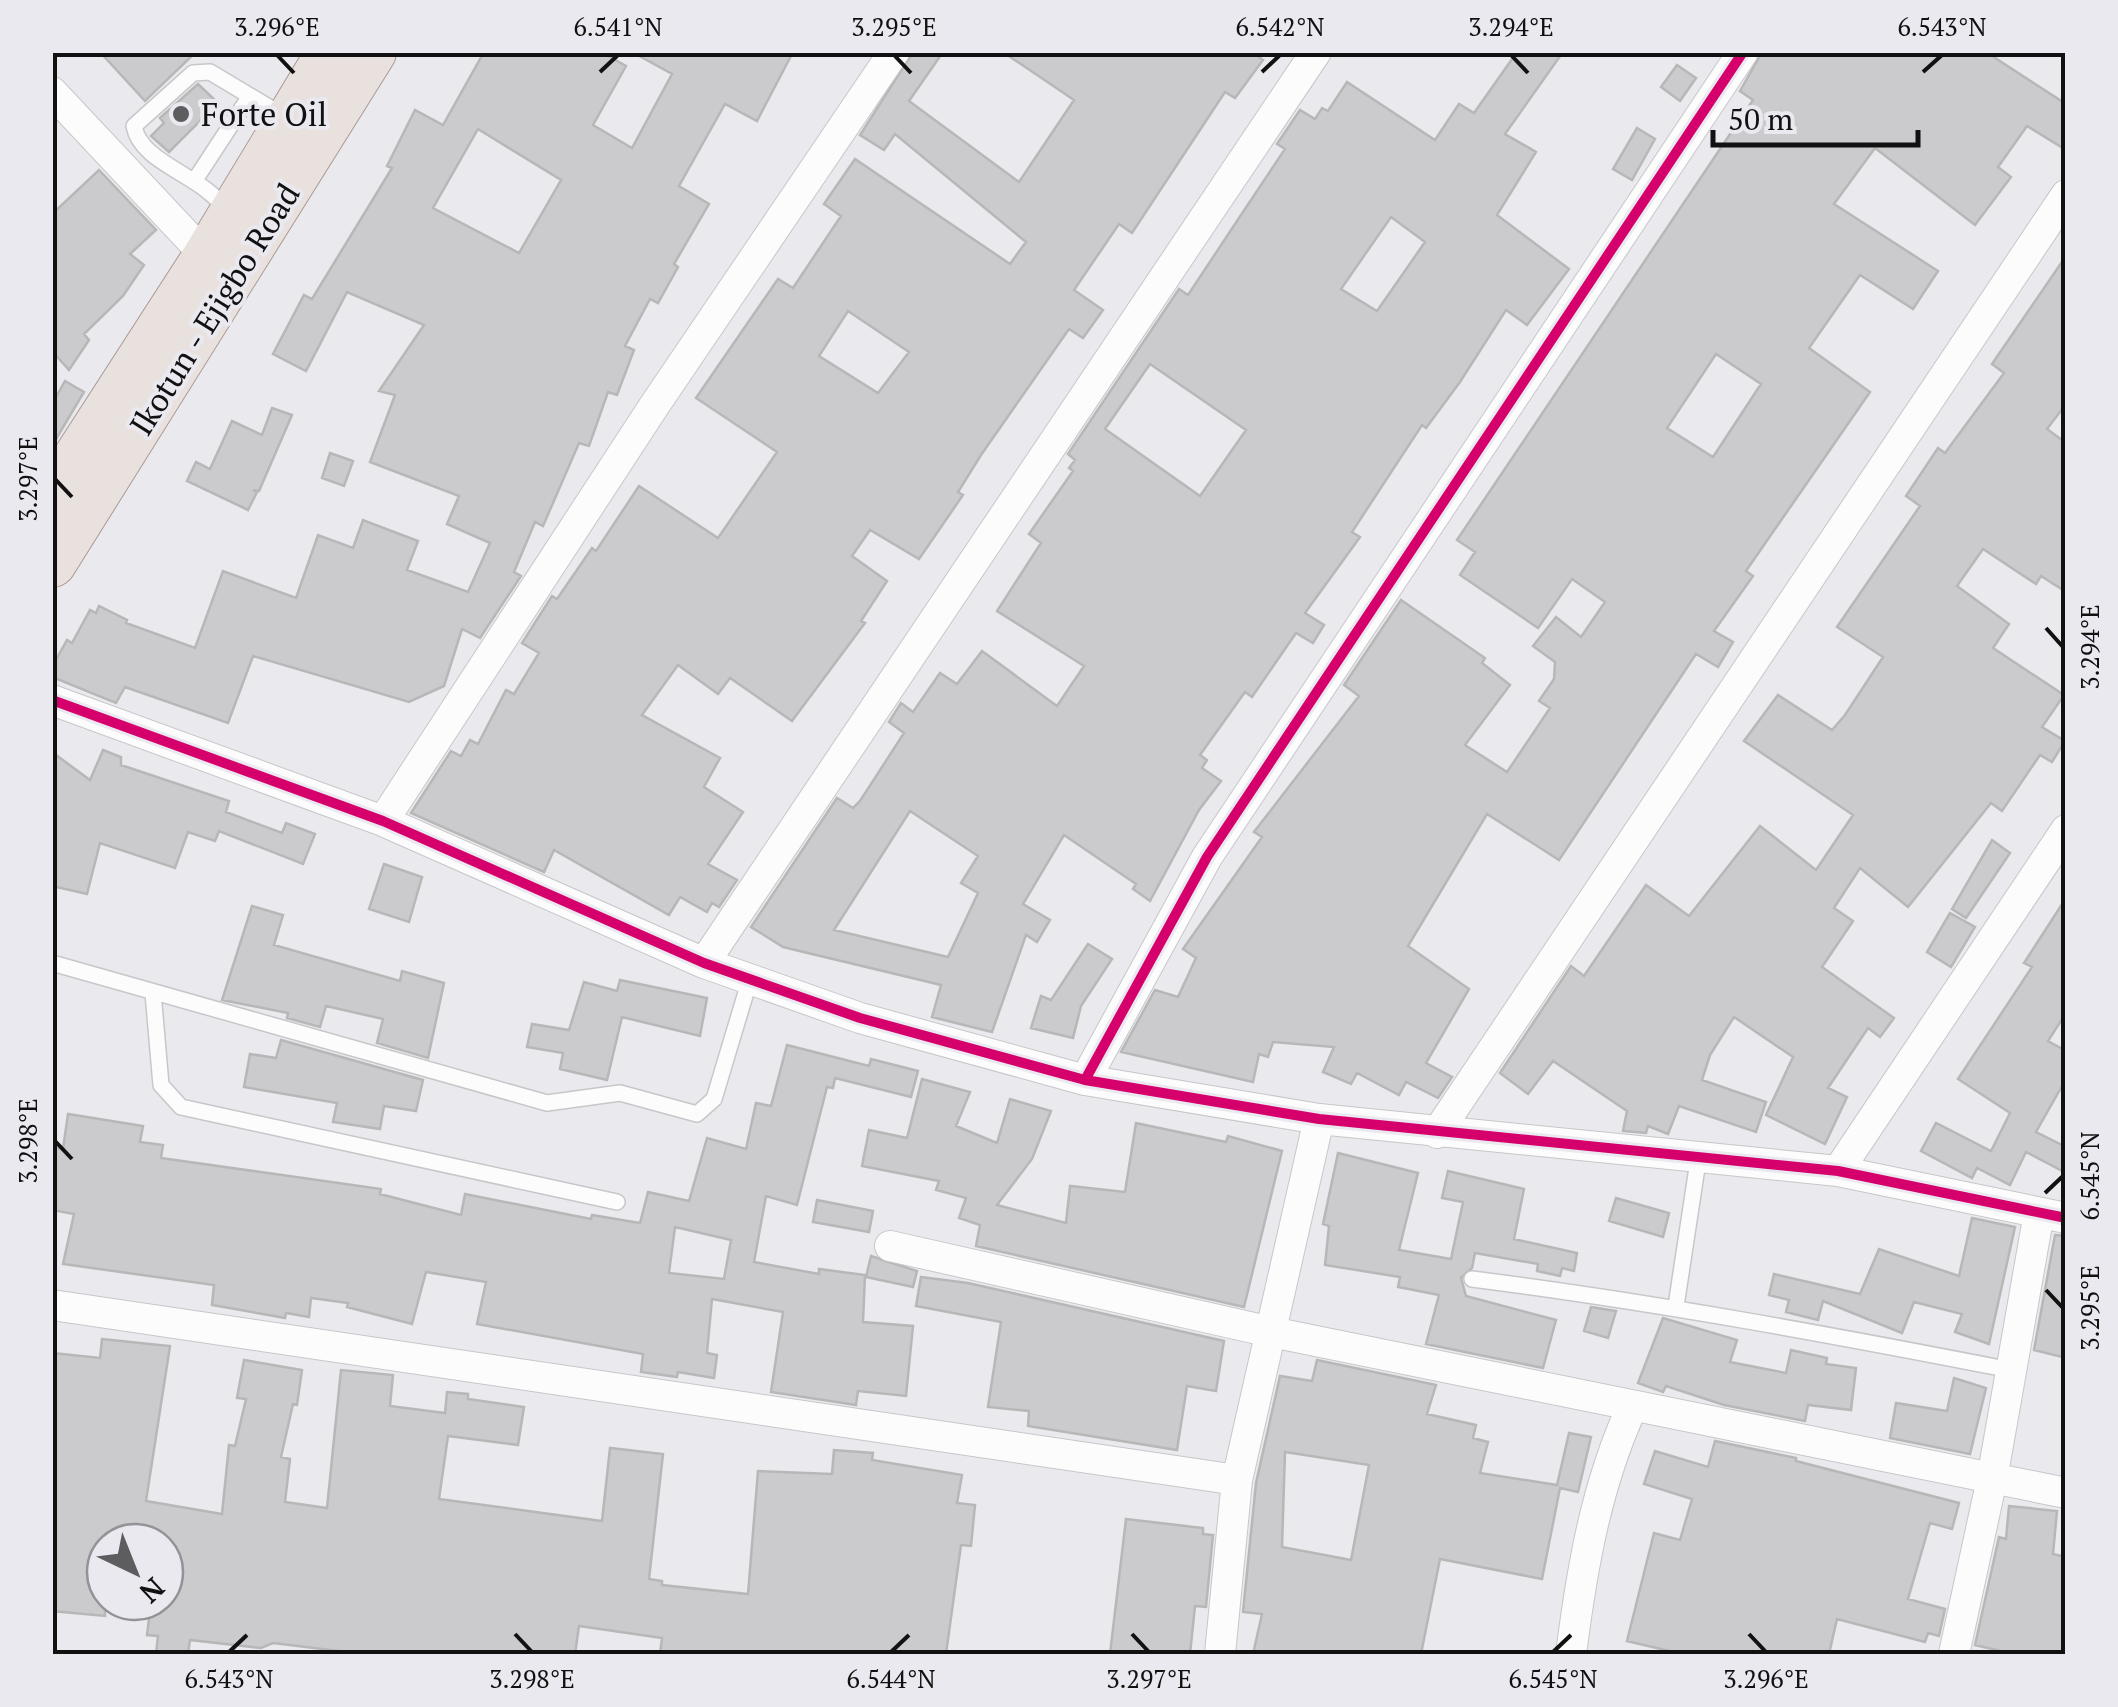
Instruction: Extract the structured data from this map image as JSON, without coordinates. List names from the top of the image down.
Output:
{
  "streets": {
    "main road": ["Ikotun - Ejigbo Road"]
  },
  "places": ["Forte Oil"],
  "scale_bar": "50 m",
  "north": "bottom right",
  "coordinates": [
    "3.296°E",
    "6.541°N",
    "3.295°E",
    "6.542°N",
    "3.294°E",
    "6.543°N",
    "3.297°E",
    "3.298°E",
    "6.545°N",
    "6.544°N"
  ]
}
